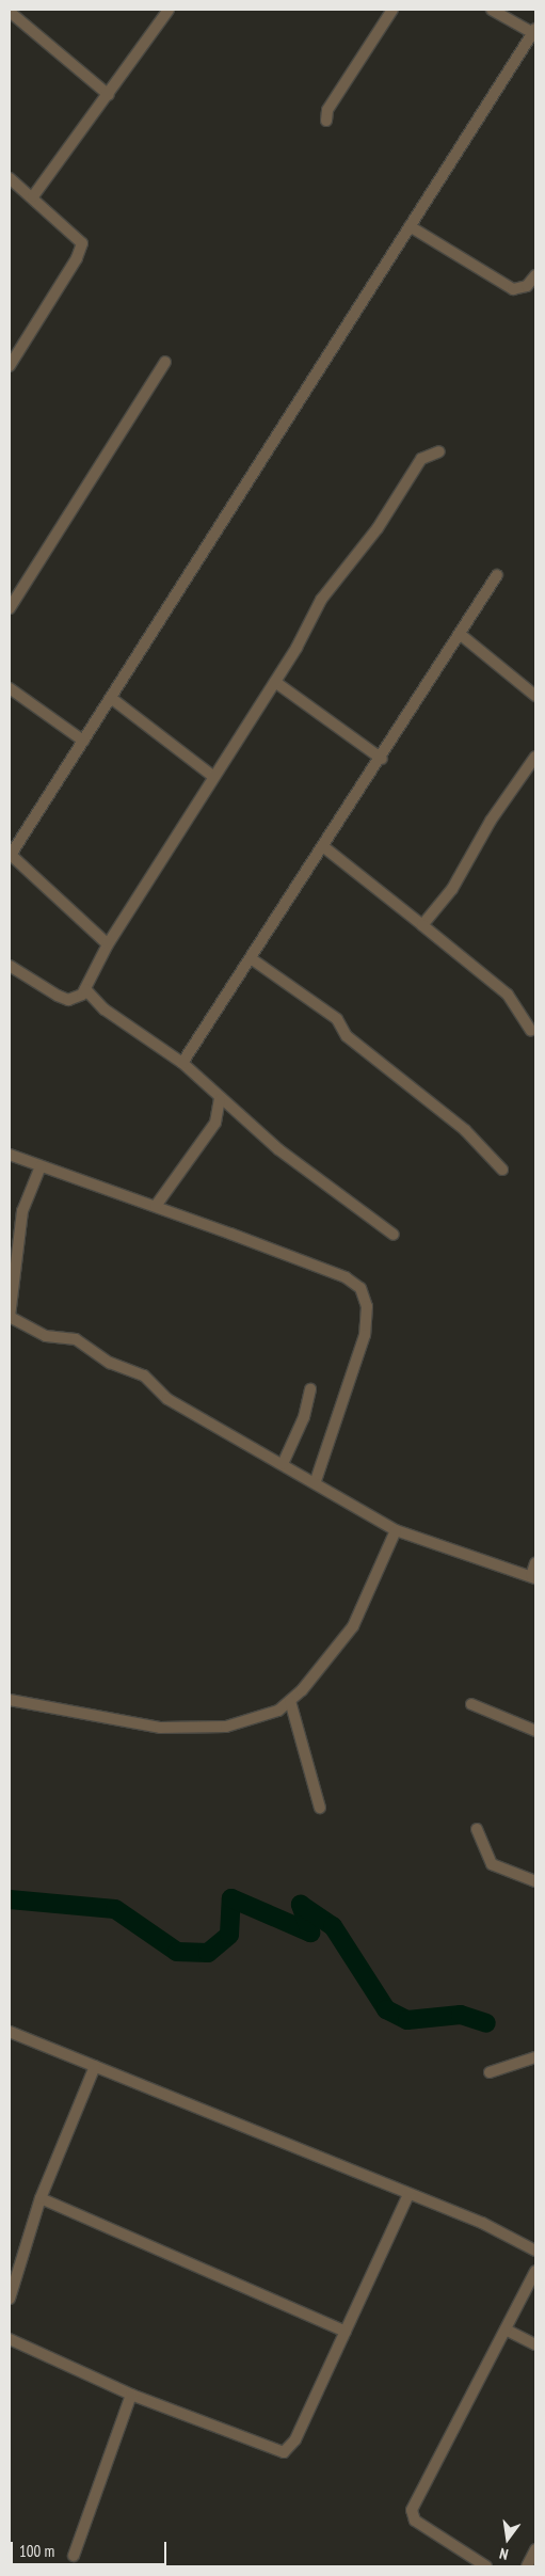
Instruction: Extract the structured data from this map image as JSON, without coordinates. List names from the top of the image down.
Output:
{
  "scale_bar": "100 m",
  "north": "bottom"
}
